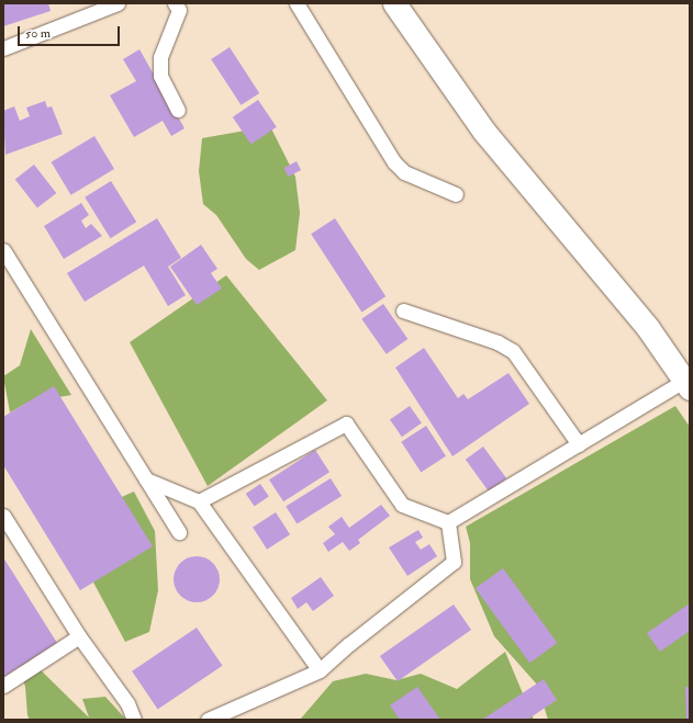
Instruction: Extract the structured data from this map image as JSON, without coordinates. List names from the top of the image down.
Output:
{
  "scale_bar": "50 m"
}
